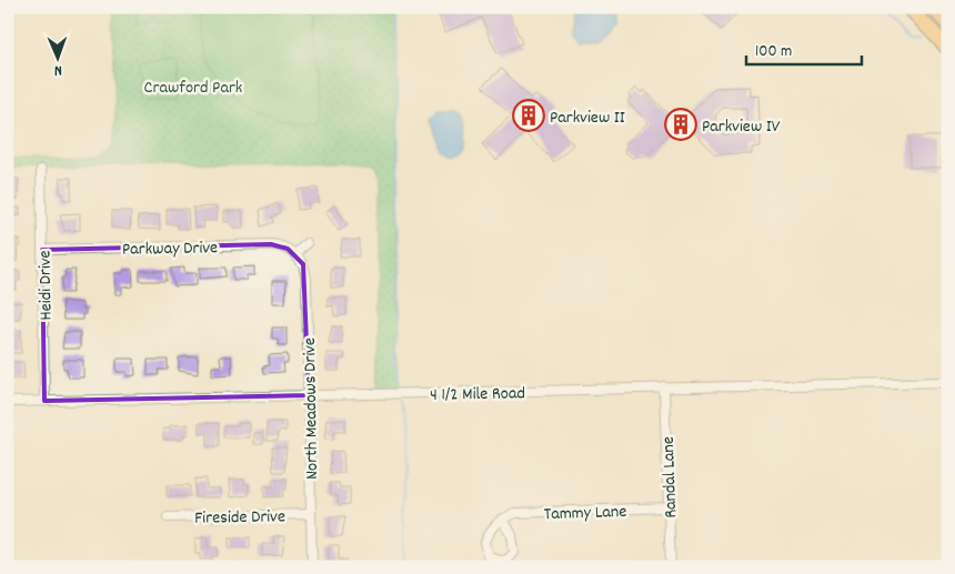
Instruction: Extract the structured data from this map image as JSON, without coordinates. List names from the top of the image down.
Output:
{
  "streets": {
    "street": [
      "Parkway Drive",
      "Heidi Drive",
      "4 1/2 Mile Road",
      "North Meadows Drive",
      "Randal Lane",
      "Tammy Lane",
      "Fireside Drive"
    ]
  },
  "crossings": [
    ["Parkway Drive", "Heidi Drive"],
    ["Parkway Drive", "North Meadows Drive"],
    ["Heidi Drive", "4 1/2 Mile Road"],
    ["4 1/2 Mile Road", "North Meadows Drive"],
    ["4 1/2 Mile Road", "Randal Lane"],
    ["North Meadows Drive", "Fireside Drive"],
    ["Randal Lane", "Tammy Lane"]
  ],
  "parks": ["Crawford Park"],
  "places": {
    "building": ["Parkview II", "Parkview IV"]
  },
  "scale_bar": "100 m",
  "north": "bottom"
}
